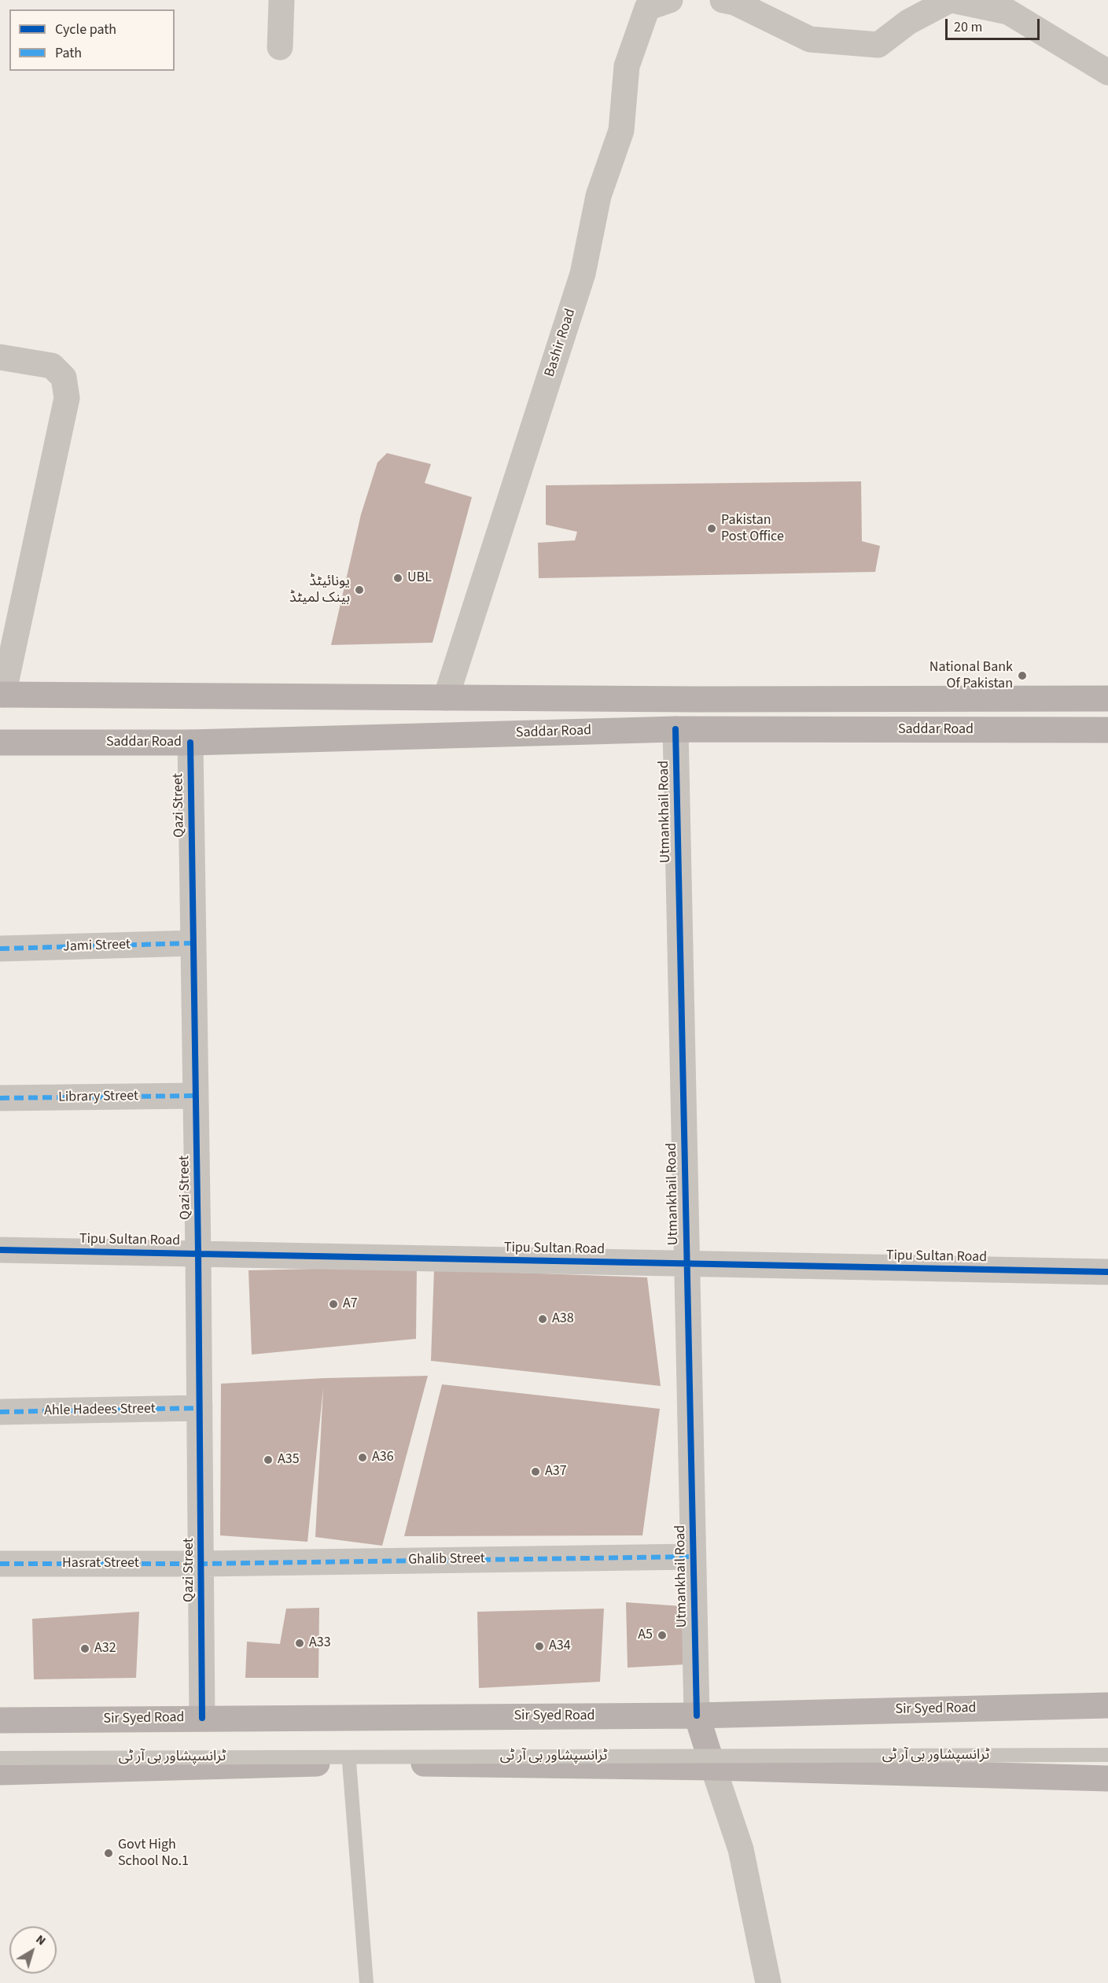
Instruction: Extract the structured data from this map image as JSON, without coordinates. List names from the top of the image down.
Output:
{
  "streets": {
    "main road": ["Saddar Road", "Sir Syed Road"],
    "street": [
      "Bashir Road",
      "Qazi Street",
      "Utmankhail Road",
      "Jami Street",
      "Library Street",
      "Tipu Sultan Road",
      "Ahle Hadees Street",
      "Ghalib Street",
      "Hasrat Street"
    ],
    "lane": ["ٹرانسپشاور بی آر ٹی"]
  },
  "crossings": [
    ["Saddar Road", "Qazi Street"],
    ["Saddar Road", "Utmankhail Road"],
    ["Qazi Street", "Jami Street"],
    ["Qazi Street", "Library Street"],
    ["Qazi Street", "Tipu Sultan Road"],
    ["Qazi Street", "Ahle Hadees Street"],
    ["Qazi Street", "Ghalib Street"],
    ["Qazi Street", "Hasrat Street"],
    ["Qazi Street", "Sir Syed Road"],
    ["Utmankhail Road", "Tipu Sultan Road"],
    ["Utmankhail Road", "Ghalib Street"],
    ["Utmankhail Road", "Sir Syed Road"],
    ["Ghalib Street", "Hasrat Street"]
  ],
  "places": [
    "Pakistan Post Office",
    "UBL",
    "یونائیٹڈ بینک لمیٹڈ",
    "National Bank Of Pakistan",
    "A7",
    "A38",
    "A36",
    "A35",
    "A37",
    "A5",
    "A33",
    "A34",
    "A32",
    "Govt High School No.1"
  ],
  "legend": ["Cycle path", "Path"],
  "scale_bar": "20 m",
  "north": "top right"
}
